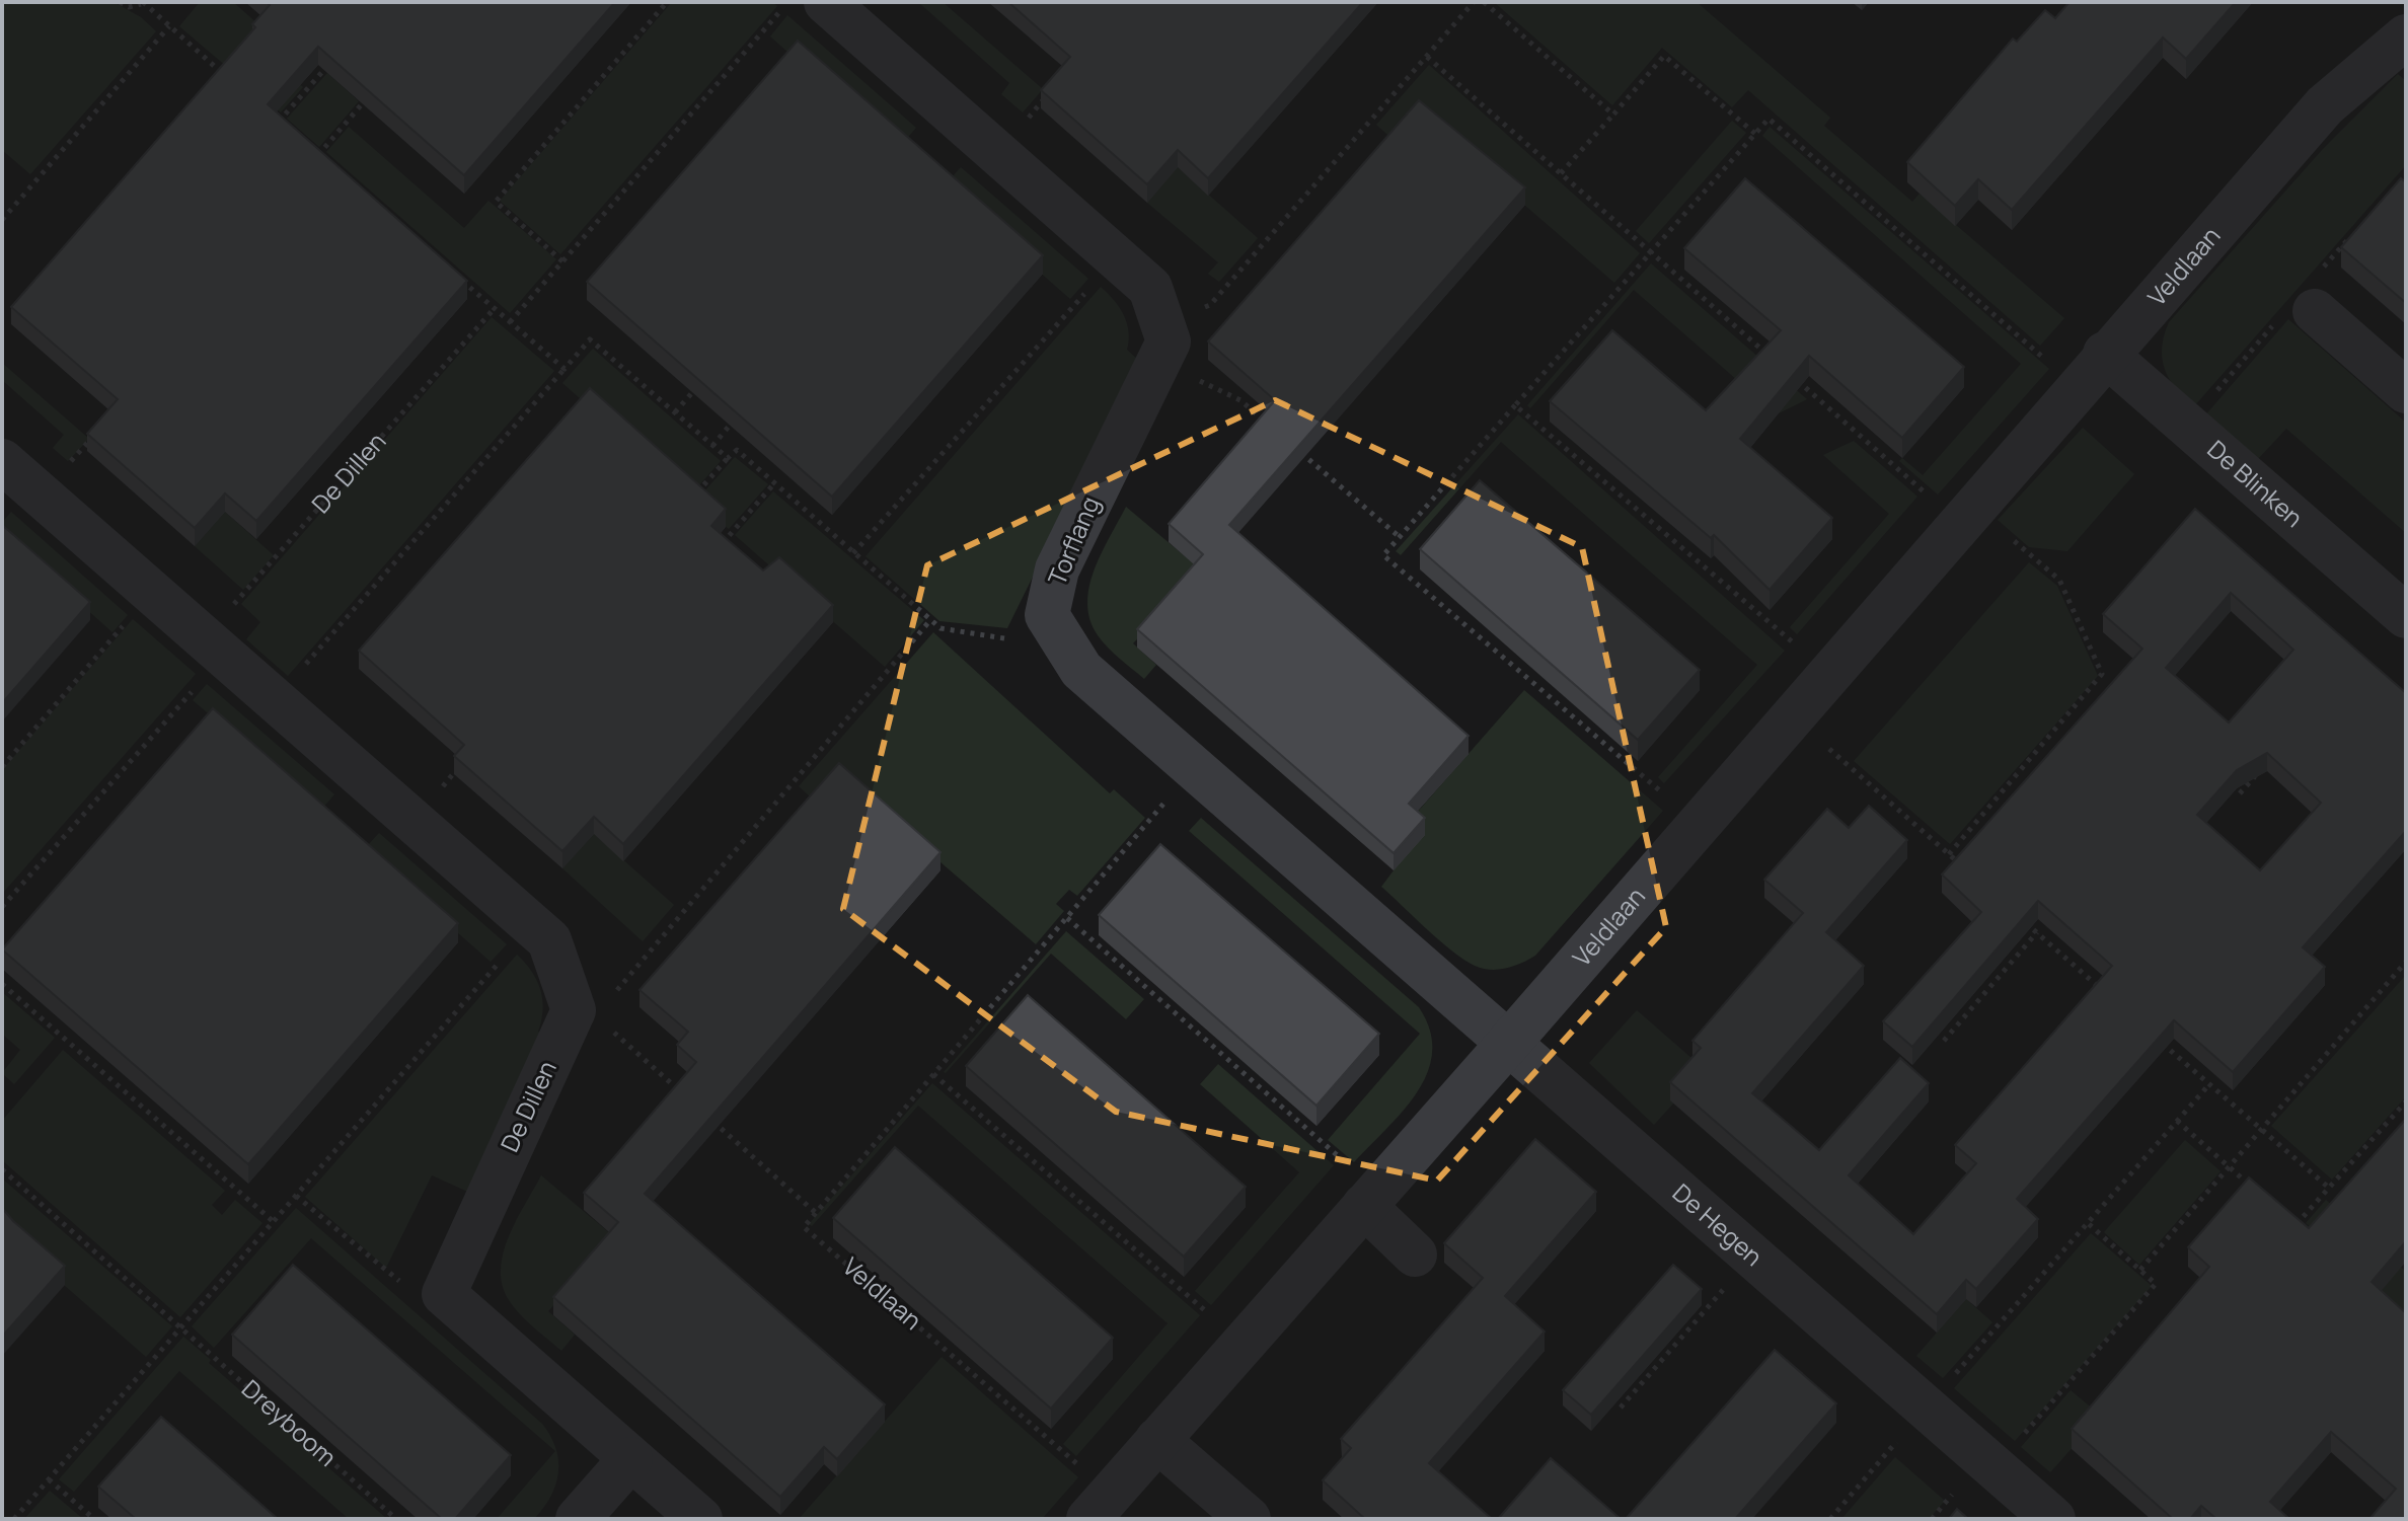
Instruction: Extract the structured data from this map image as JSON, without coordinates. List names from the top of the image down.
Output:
{
  "streets": {
    "street": [
      "Veldlaan",
      "De Dillen",
      "De Blinken",
      "Torflang",
      "De Hegen"
    ],
    "path": ["Dreyboom"]
  },
  "crossings": [
    ["Veldlaan", "De Blinken"],
    ["Veldlaan", "De Hegen"]
  ]
}
